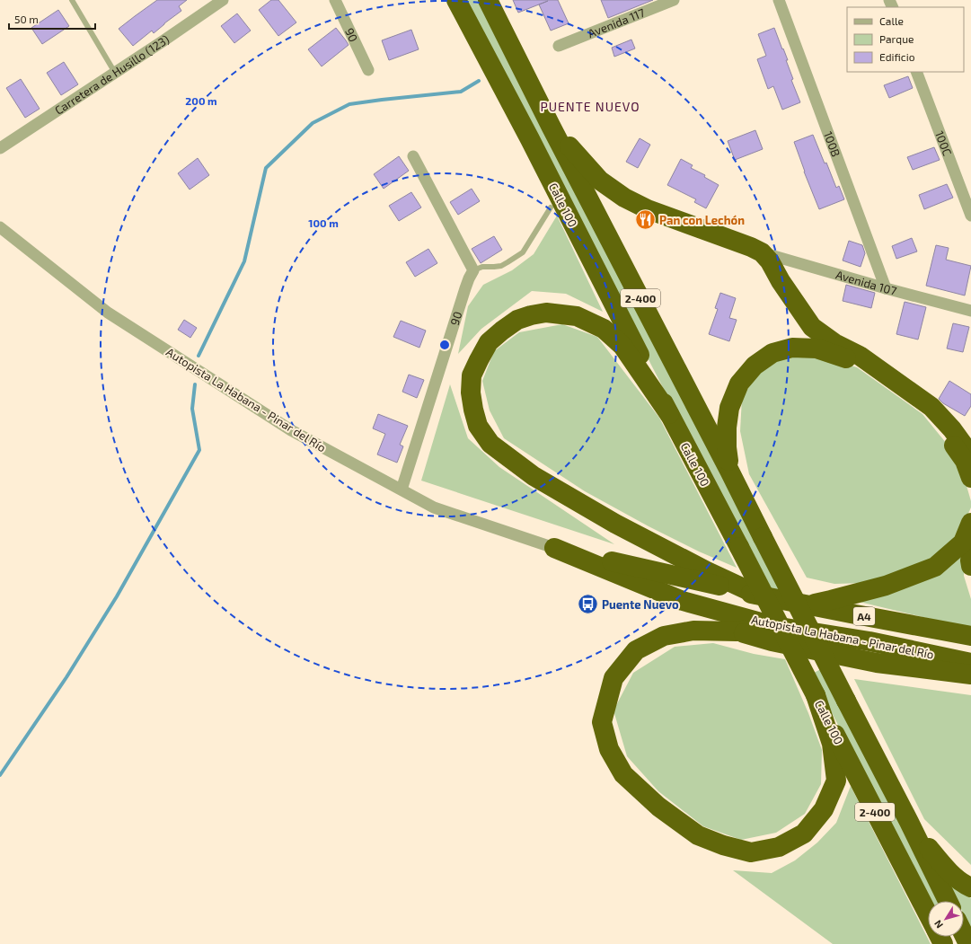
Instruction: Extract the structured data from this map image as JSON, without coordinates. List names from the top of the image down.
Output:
{
  "streets": {
    "highway": [
      "Calle 100",
      "2-400",
      "Autopista La Habana - Pinar del Río",
      "A4"
    ],
    "street": [
      "Avenida 117",
      "90",
      "Carretera de Husillo (123)",
      "100B",
      "100C",
      "Avenida 107"
    ]
  },
  "crossings": [
    ["90", "Autopista La Habana - Pinar del Río"],
    ["100B", "Avenida 107"],
    ["Autopista La Habana - Pinar del Río", "A4"]
  ],
  "districts": ["PUENTE NUEVO"],
  "places": {
    "restaurant": ["Pan con Lechón"],
    "bus stop": ["Puente Nuevo"]
  },
  "legend": ["Calle", "Parque", "Edificio"],
  "scale_bar": "50 m",
  "north": "bottom left",
  "rings": ["200 m", "100 m"]
}
